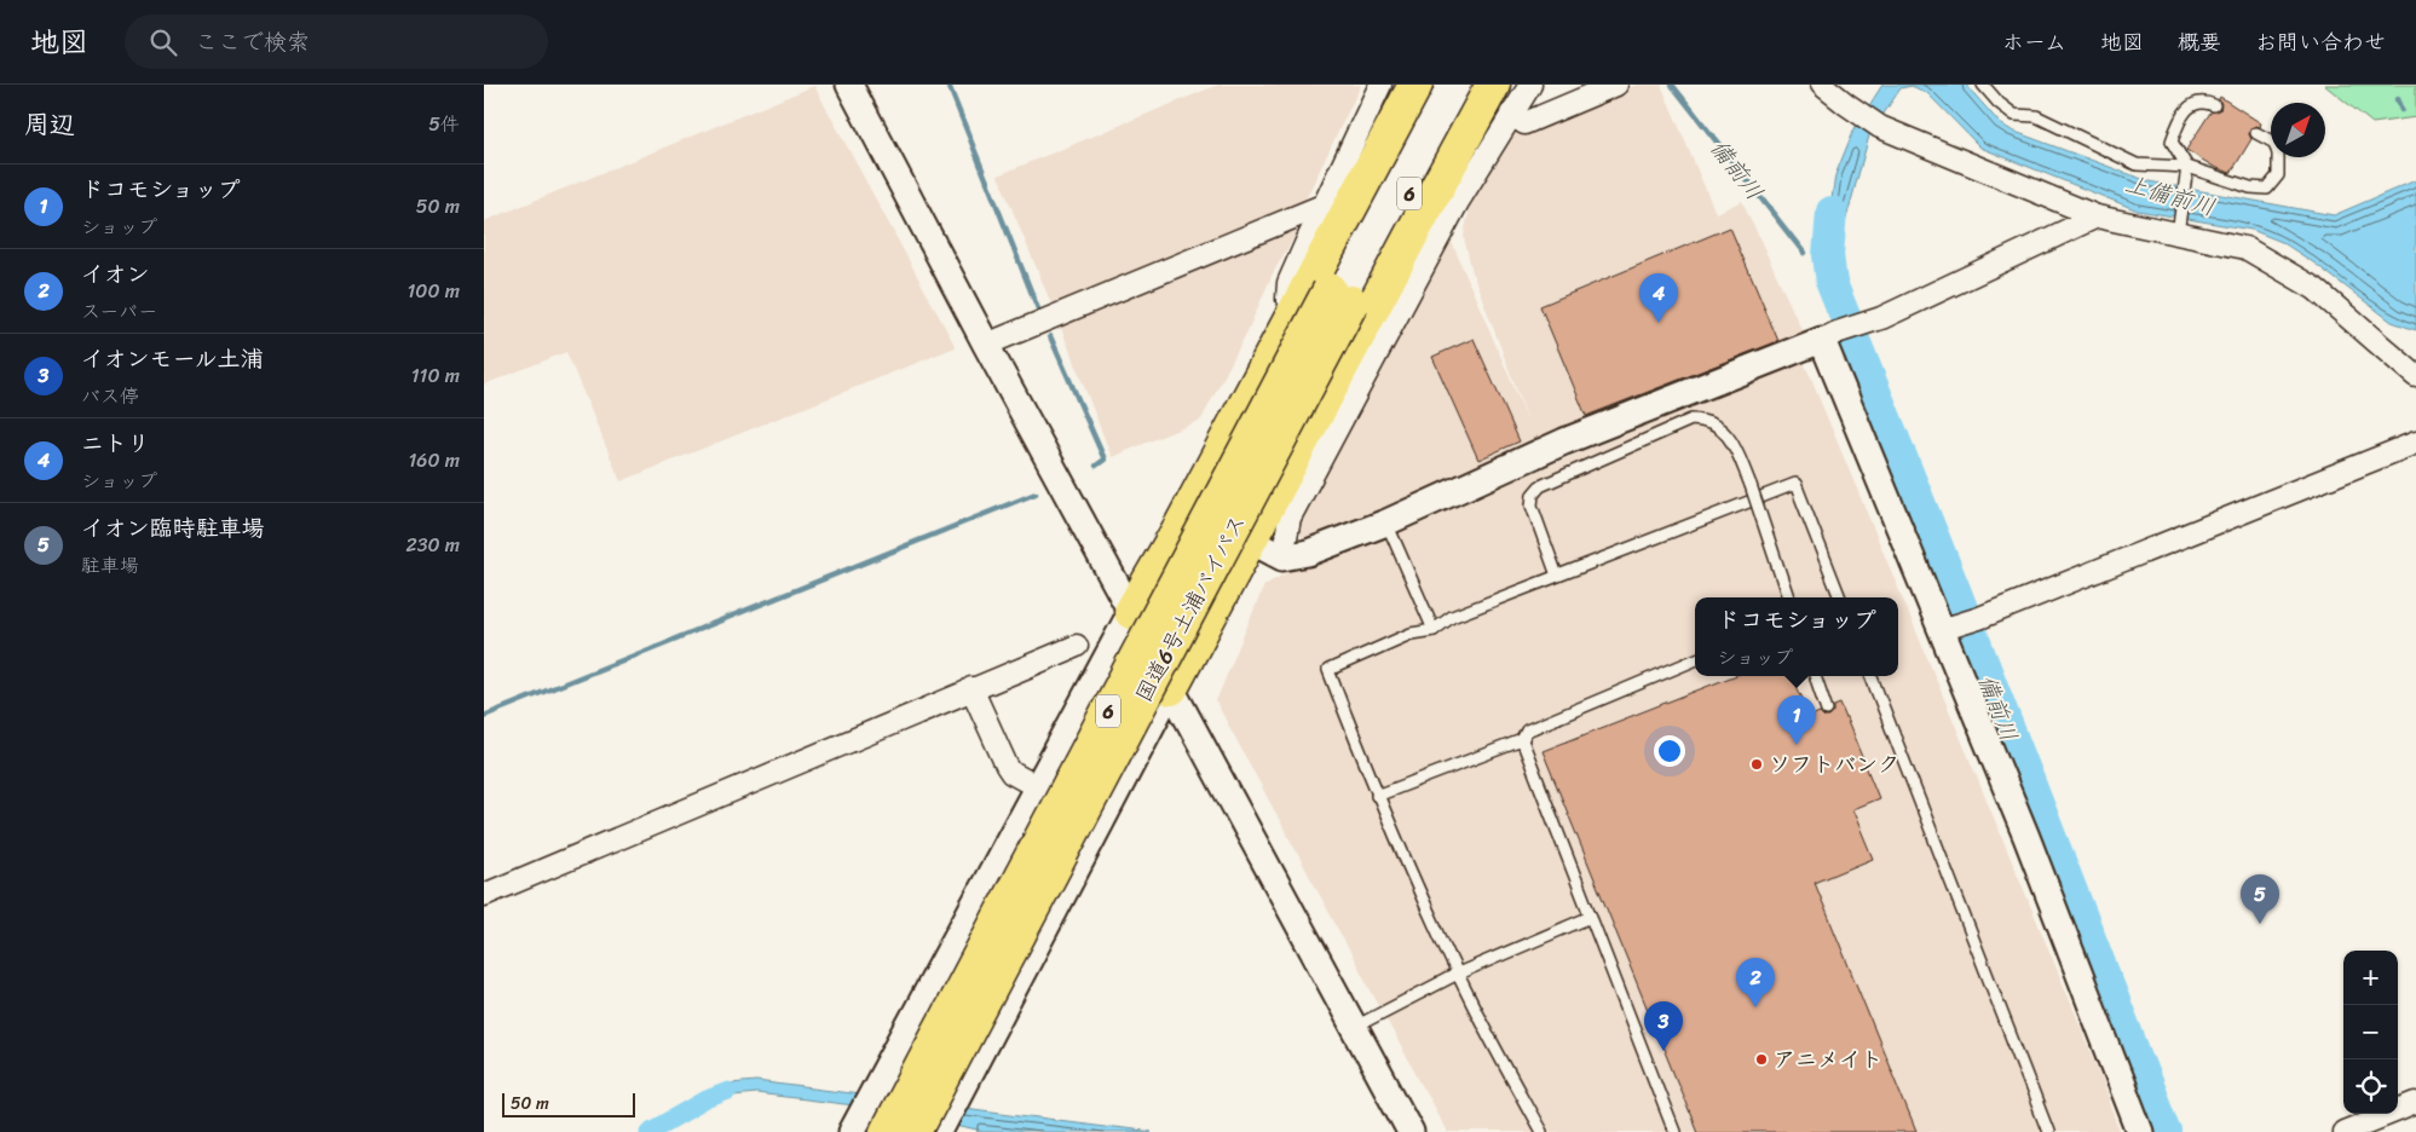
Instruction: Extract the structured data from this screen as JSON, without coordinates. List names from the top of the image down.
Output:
{
  "streets": {
    "highway": ["6", "国道6号土浦バイパス"]
  },
  "water": ["備前川", "上備前川"],
  "places": ["ソフトバンク", "アニメイト"],
  "scale_bar": "50 m",
  "north": "top right",
  "page": {
    "header": "地図",
    "search": "ここで検索",
    "nav": [
      "ホーム",
      "地図",
      "概要",
      "お問い合わせ"
    ],
    "heading": ["周辺", "5件"],
    "list": [
      {
        "mark": "1",
        "name": "ドコモショップ",
        "note": "ショップ",
        "value": "50 m"
      },
      {
        "mark": "2",
        "name": "イオン",
        "note": "スーパー",
        "value": "100 m"
      },
      {
        "mark": "3",
        "name": "イオンモール土浦",
        "note": "バス停",
        "value": "110 m"
      },
      {
        "mark": "4",
        "name": "ニトリ",
        "note": "ショップ",
        "value": "160 m"
      },
      {
        "mark": "5",
        "name": "イオン臨時駐車場",
        "note": "駐車場",
        "value": "230 m"
      }
    ],
    "pins": [
      "4",
      "1",
      "5",
      "2",
      "3"
    ],
    "popup": ["ドコモショップ", "ショップ"],
    "map_buttons": ["+", "−"],
    "scale": "50 m"
  }
}
